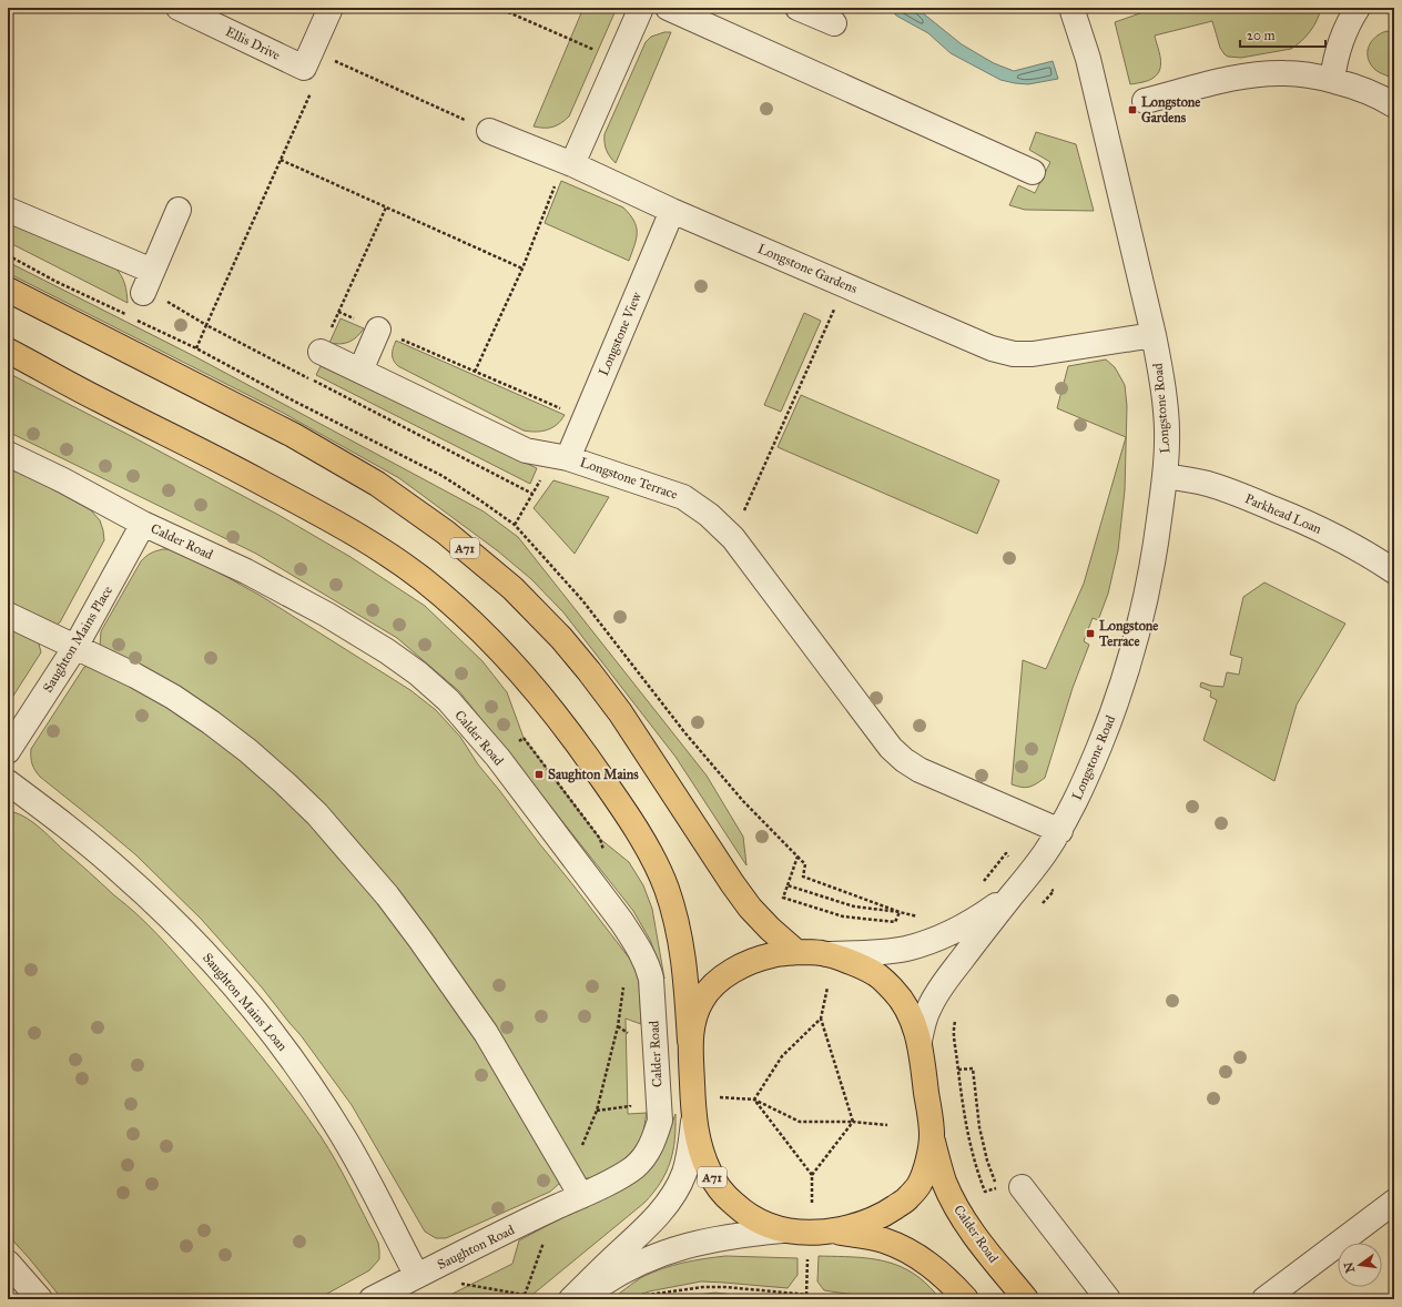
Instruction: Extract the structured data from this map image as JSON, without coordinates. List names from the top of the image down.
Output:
{
  "streets": {
    "main road": ["Calder Road", "A71"],
    "street": [
      "Ellis Drive",
      "Longstone Gardens",
      "Longstone View",
      "Longstone Road",
      "Longstone Terrace",
      "Parkhead Loan",
      "Saughton Mains Place",
      "Saughton Mains Loan",
      "Saughton Road"
    ]
  },
  "crossings": [
    ["Longstone Gardens", "Longstone View"],
    ["Longstone Gardens", "Longstone Road"],
    ["Longstone View", "Longstone Terrace"],
    ["Longstone Road", "Longstone Terrace"],
    ["Longstone Road", "Parkhead Loan"],
    ["Longstone Road", "A71"],
    ["Calder Road", "A71"],
    ["Calder Road", "Saughton Mains Place"],
    ["Calder Road", "Saughton Road"],
    ["Saughton Mains Loan", "Saughton Road"]
  ],
  "places": {
    "transit": ["Longstone Gardens", "Longstone Terrace", "Saughton Mains"]
  },
  "scale_bar": "20 m",
  "north": "left"
}
